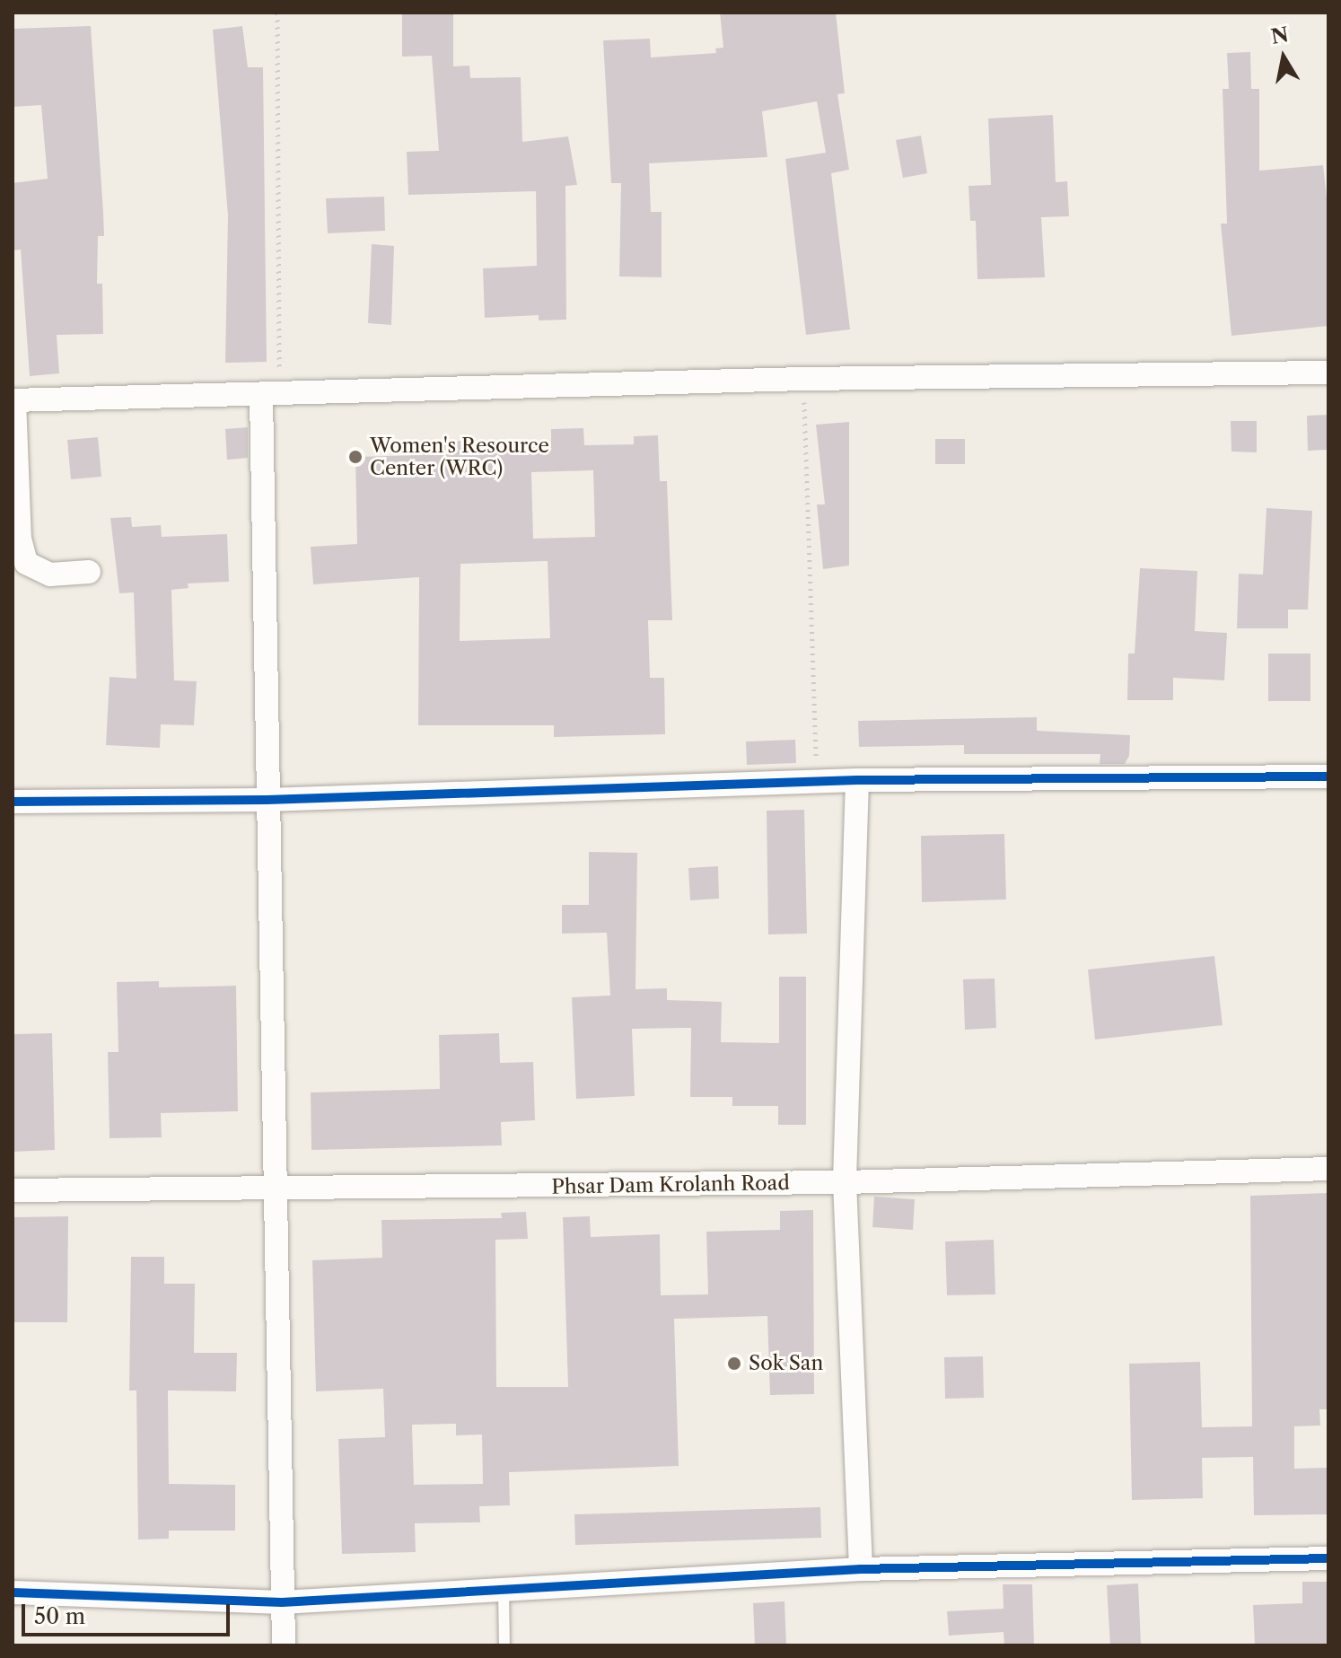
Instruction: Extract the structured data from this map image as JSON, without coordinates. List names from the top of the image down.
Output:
{
  "streets": {
    "street": ["Phsar Dam Krolanh Road"]
  },
  "places": ["Women's Resource Center (WRC)", "Sok San"],
  "scale_bar": "50 m",
  "north": "top"
}
